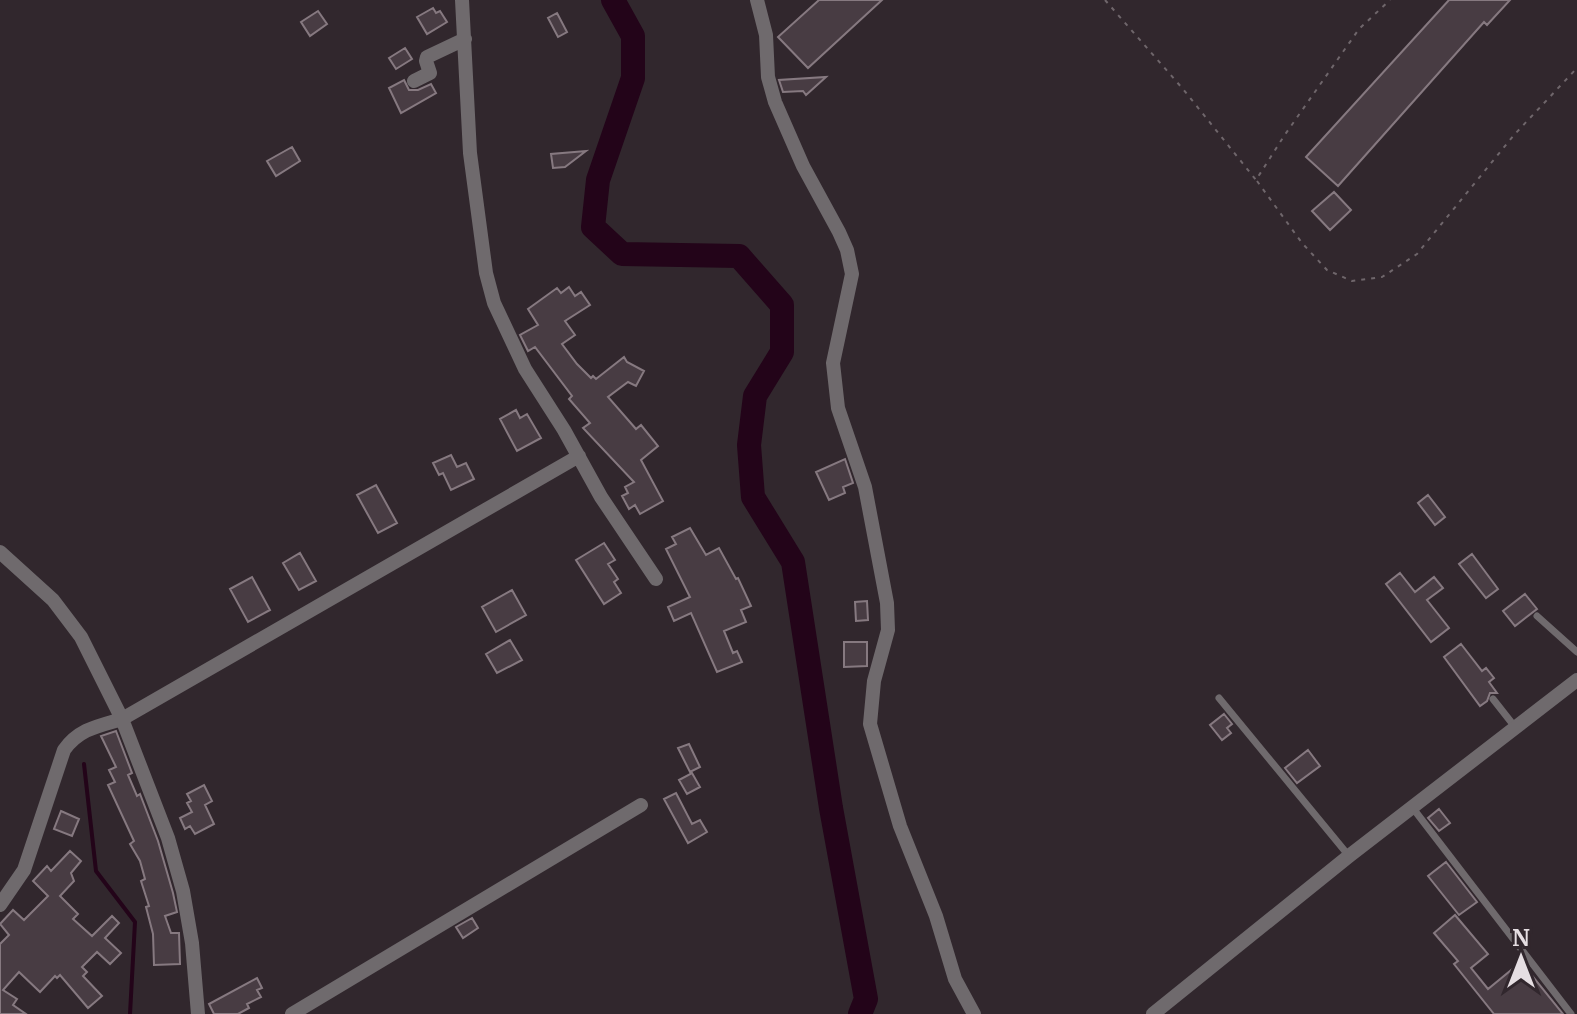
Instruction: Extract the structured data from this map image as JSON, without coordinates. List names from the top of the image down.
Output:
{
  "north": "top"
}
